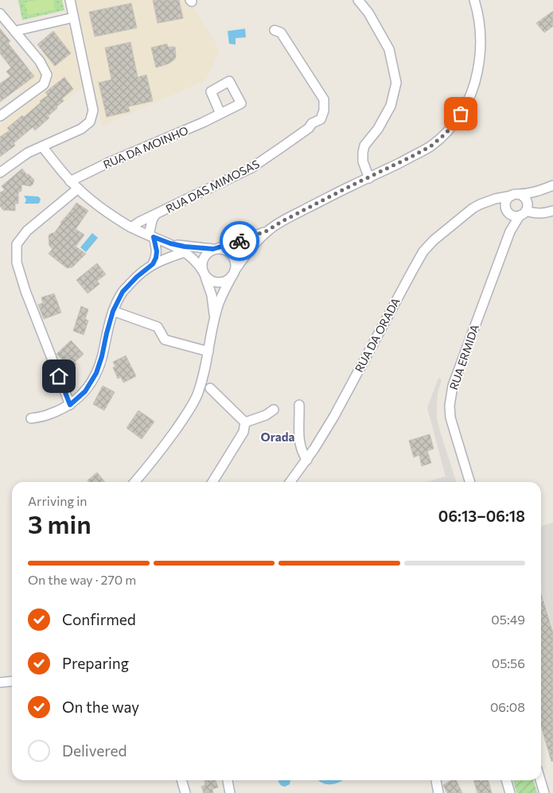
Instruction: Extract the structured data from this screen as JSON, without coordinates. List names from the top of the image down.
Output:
{
  "streets": {
    "street": [
      "RUA DA MOINHO",
      "RUA DAS MIMOSAS",
      "RUA DA ORADA",
      "RUA ERMIDA"
    ]
  },
  "districts": ["Orada"],
  "page": {
    "heading": ["3 min", "Arriving in", "06:13–06:18"],
    "bar": "On the way · 270 m",
    "list": [
      ["Confirmed", "05:49"],
      ["Preparing", "05:56"],
      ["On the way", "06:08"],
      "Delivered"
    ]
  }
}
